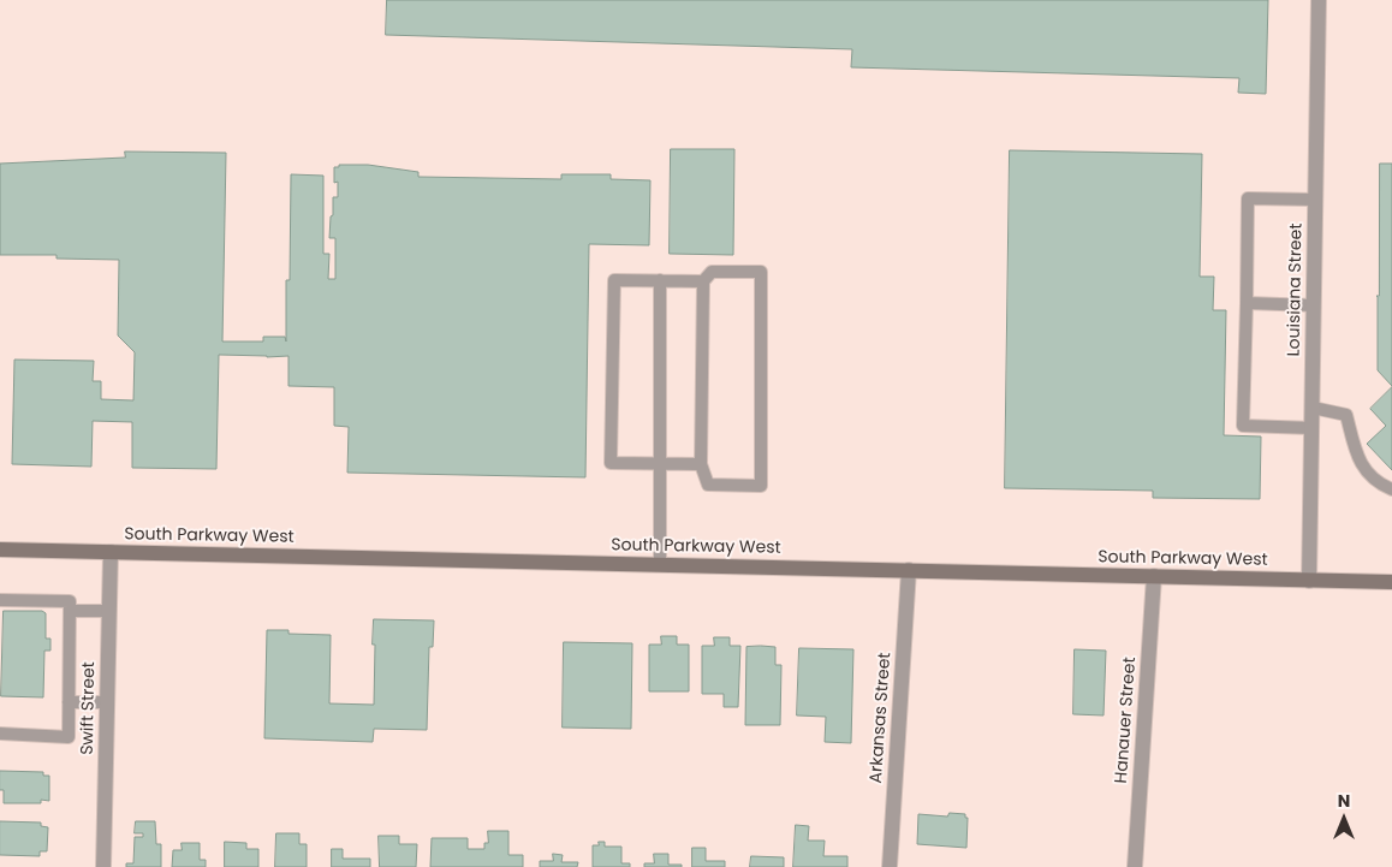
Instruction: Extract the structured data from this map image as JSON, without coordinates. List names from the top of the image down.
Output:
{
  "streets": {
    "main road": ["South Parkway West"],
    "street": [
      "Louisiana Street",
      "Swift Street",
      "Arkansas Street",
      "Hanauer Street"
    ]
  },
  "crossings": [
    ["Louisiana Street", "South Parkway West"],
    ["South Parkway West", "Swift Street"],
    ["South Parkway West", "Arkansas Street"],
    ["South Parkway West", "Hanauer Street"]
  ],
  "north": "top"
}
